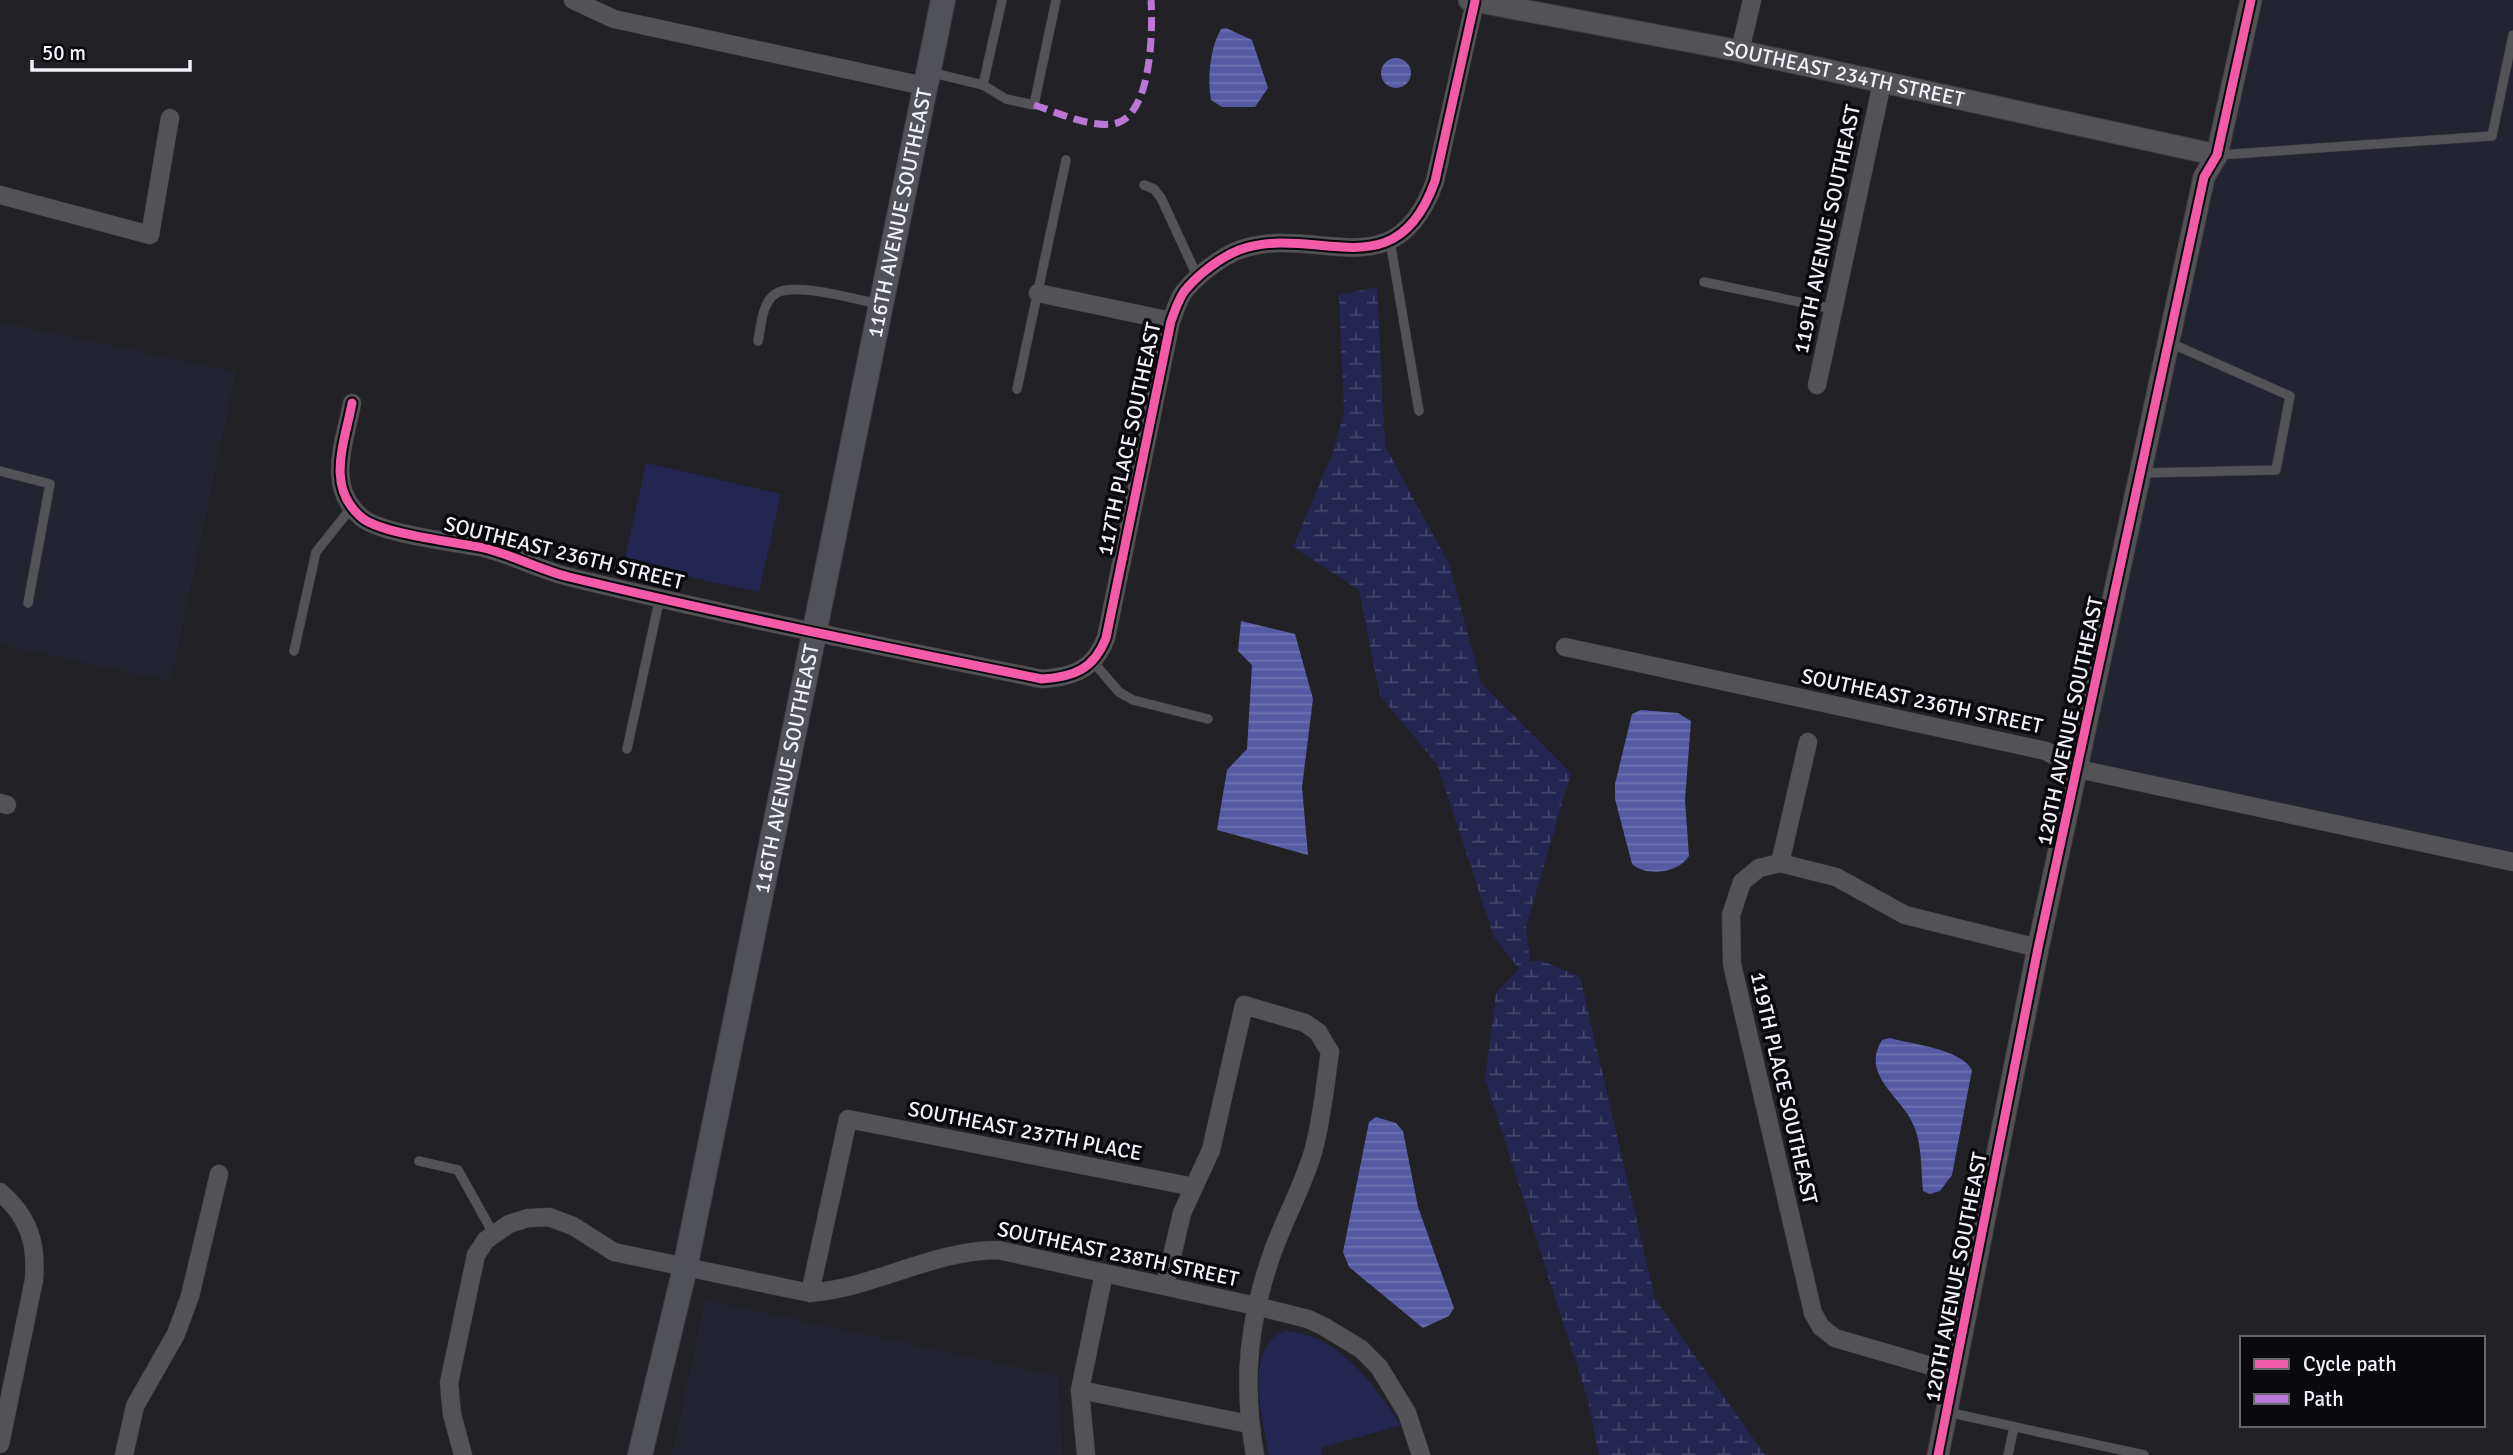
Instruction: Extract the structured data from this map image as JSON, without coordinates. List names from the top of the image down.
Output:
{
  "streets": {
    "main road": ["116TH AVENUE SOUTHEAST"],
    "street": [
      "SOUTHEAST 234TH STREET",
      "119TH AVENUE SOUTHEAST",
      "117TH PLACE SOUTHEAST",
      "SOUTHEAST 236TH STREET",
      "120TH AVENUE SOUTHEAST",
      "119TH PLACE SOUTHEAST",
      "SOUTHEAST 237TH PLACE",
      "SOUTHEAST 238TH STREET"
    ]
  },
  "crossings": [
    ["SOUTHEAST 234TH STREET", "119TH AVENUE SOUTHEAST"],
    ["SOUTHEAST 234TH STREET", "120TH AVENUE SOUTHEAST"],
    ["116TH AVENUE SOUTHEAST", "SOUTHEAST 236TH STREET"],
    ["116TH AVENUE SOUTHEAST", "SOUTHEAST 238TH STREET"],
    ["SOUTHEAST 236TH STREET", "120TH AVENUE SOUTHEAST"],
    ["120TH AVENUE SOUTHEAST", "119TH PLACE SOUTHEAST"],
    ["SOUTHEAST 237TH PLACE", "SOUTHEAST 238TH STREET"]
  ],
  "legend": ["Cycle path", "Path"],
  "scale_bar": "50 m"
}
